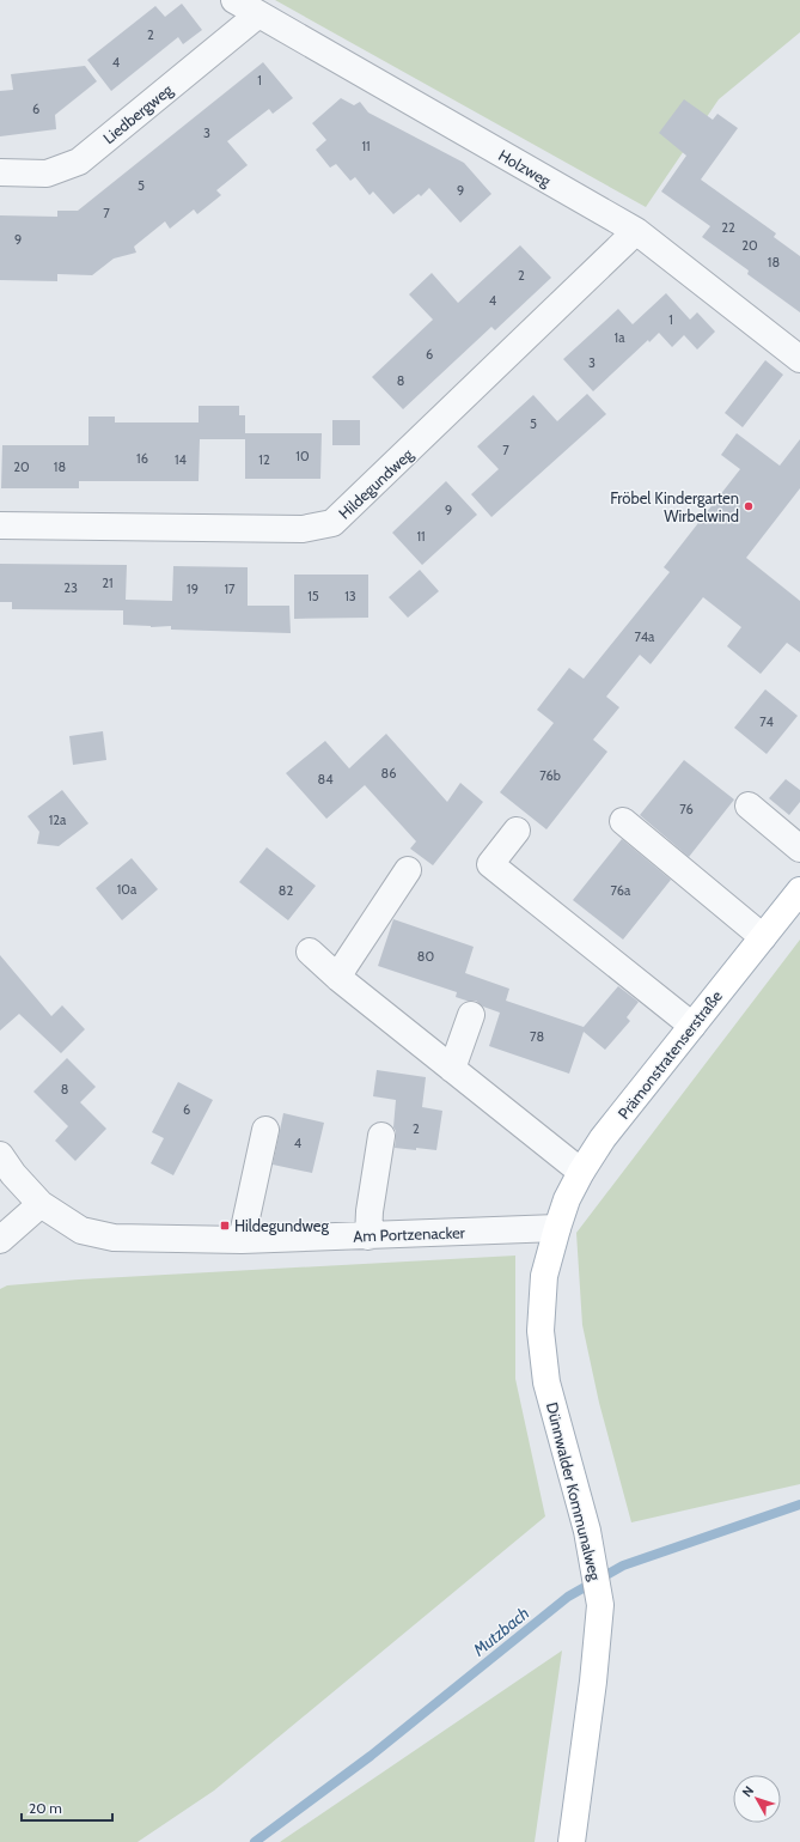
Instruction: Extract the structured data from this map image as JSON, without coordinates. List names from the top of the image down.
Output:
{
  "streets": {
    "main road": ["Prämonstratenserstraße", "Dünnwalder Kommunalweg"],
    "street": [
      "Liedbergweg",
      "Holzweg",
      "Hildegundweg",
      "Am Portzenacker"
    ]
  },
  "crossings": [
    ["Liedbergweg", "Holzweg"],
    ["Holzweg", "Hildegundweg"],
    ["Prämonstratenserstraße", "Am Portzenacker"],
    ["Prämonstratenserstraße", "Dünnwalder Kommunalweg"],
    ["Am Portzenacker", "Dünnwalder Kommunalweg"]
  ],
  "water": ["Mutzbach"],
  "places": {
    "other": ["Fröbel Kindergarten Wirbelwind"],
    "transit": ["Hildegundweg"]
  },
  "house_numbers": [
    "2",
    "4",
    "1",
    "6",
    "3",
    "11",
    "5",
    "9",
    "7",
    "22",
    "9",
    "20",
    "18",
    "2",
    "4",
    "1",
    "1a",
    "6",
    "3",
    "8",
    "5",
    "7",
    "10",
    "16",
    "14",
    "12",
    "20",
    "18",
    "9",
    "11",
    "21",
    "23",
    "19",
    "17",
    "15",
    "13",
    "74a",
    "74",
    "86",
    "76b",
    "84",
    "76",
    "12a",
    "10a",
    "82",
    "76a",
    "80",
    "78",
    "8",
    "6",
    "2",
    "4"
  ],
  "scale_bar": "20 m",
  "north": "top left"
}
